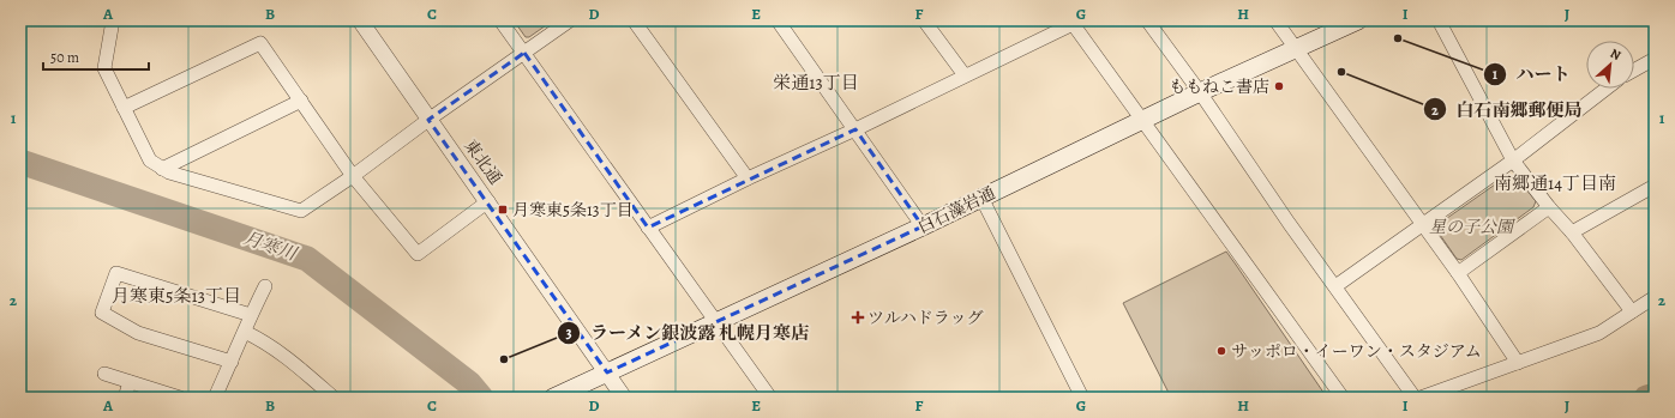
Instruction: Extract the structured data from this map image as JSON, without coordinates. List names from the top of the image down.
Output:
{
  "streets": {
    "main road": ["白石藻岩通"],
    "street": ["東北通"]
  },
  "crossings": [
    ["東北通", "白石藻岩通"]
  ],
  "districts": ["栄通13丁目", "南郷通14丁目南", "月寒東5条13丁目"],
  "water": ["月寒川"],
  "parks": ["星の子公園"],
  "places": {
    "other": [
      "ハート",
      "白石南郷郵便局",
      "ももねこ書店",
      "サッポロ・イーワン・スタジアム",
      "ラーメン銀波露 札幌月寒店"
    ],
    "transit": ["月寒東5条13丁目"],
    "health": ["ツルハドラッグ"]
  },
  "scale_bar": "50 m",
  "north": "top right",
  "grid": {
    "columns": [
      "A",
      "B",
      "C",
      "D",
      "E",
      "F",
      "G",
      "H",
      "I",
      "J"
    ],
    "rows": ["1", "2"]
  }
}
